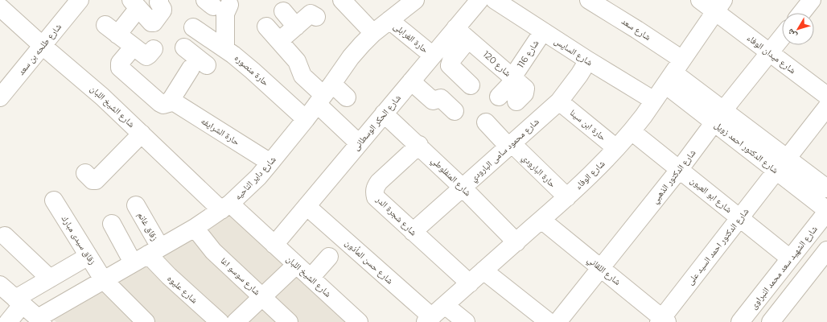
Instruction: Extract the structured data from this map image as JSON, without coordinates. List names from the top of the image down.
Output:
{
  "streets": {
    "street": [
      "شارع سعد",
      "حارة الغرابلى",
      "شارع طلحه بن سعد",
      "شارع السايس",
      "شارع 116",
      "شارع ميدان الوفاء",
      "شارع 120",
      "حارة منصوره",
      "شارع الشيخ اللبان",
      "شارع الحكر الوسطانى",
      "حارة ابن سينا",
      "حارة الشرايفه",
      "شارع الدكتور احمد زويل",
      "شارع محمود سامى البارودي",
      "حارة البارودي",
      "شارع الوفاء",
      "شارع المنفلوطي",
      "شارع الدكتور الذهبي",
      "شارع داير الناحيه",
      "شارع ابو العيون",
      "شارع شجرة الدر",
      "زقاق غانم",
      "زقاق سيدى مبارك",
      "شارع الدكتور احمد السيد على",
      "شارع حسن المأذون",
      "شارع الشهيد سعد محمد النبراوى",
      "شارع اللقاني",
      "شارع سوسو اغا",
      "شارع عليوه"
    ]
  },
  "crossings": [
    ["شارع سعد", "شارع الدكتور احمد زويل"],
    ["شارع سعد", "شارع الوفاء"],
    ["حارة الغرابلى", "شارع الحكر الوسطانى"],
    ["حارة الغرابلى", "شارع داير الناحيه"],
    ["شارع طلحه بن سعد", "شارع الشيخ اللبان"],
    ["شارع السايس", "شارع 116"],
    ["شارع السايس", "شارع محمود سامى البارودي"],
    ["شارع السايس", "شارع الوفاء"],
    ["شارع 116", "شارع 120"],
    ["شارع ميدان الوفاء", "شارع الوفاء"],
    ["شارع ميدان الوفاء", "شارع الدكتور الذهبي"],
    ["شارع 120", "شارع الحكر الوسطانى"],
    ["حارة منصوره", "شارع داير الناحيه"],
    ["شارع الشيخ اللبان", "شارع الحكر الوسطانى"],
    ["شارع الشيخ اللبان", "شارع داير الناحيه"],
    ["شارع الحكر الوسطانى", "شارع المنفلوطي"],
    ["شارع الحكر الوسطانى", "شارع حسن المأذون"],
    ["حارة ابن سينا", "شارع محمود سامى البارودي"],
    ["حارة ابن سينا", "شارع الوفاء"],
    ["حارة الشرايفه", "شارع داير الناحيه"],
    ["شارع الدكتور احمد زويل", "شارع الوفاء"],
    ["شارع الدكتور احمد زويل", "شارع الدكتور الذهبي"],
    ["شارع الدكتور احمد زويل", "شارع الدكتور احمد السيد على"],
    ["شارع الدكتور احمد زويل", "شارع الشهيد سعد محمد النبراوى"],
    ["شارع محمود سامى البارودي", "حارة البارودي"],
    ["شارع محمود سامى البارودي", "شارع المنفلوطي"],
    ["شارع محمود سامى البارودي", "شارع شجرة الدر"],
    ["حارة البارودي", "شارع الوفاء"],
    ["شارع الوفاء", "شارع المنفلوطي"],
    ["شارع الوفاء", "شارع ابو العيون"],
    ["شارع الوفاء", "شارع شجرة الدر"],
    ["شارع الوفاء", "شارع حسن المأذون"],
    ["شارع الوفاء", "شارع اللقاني"],
    ["شارع المنفلوطي", "شارع شجرة الدر"],
    ["شارع الدكتور الذهبي", "شارع ابو العيون"],
    ["شارع الدكتور الذهبي", "شارع اللقاني"],
    ["شارع داير الناحيه", "زقاق غانم"],
    ["شارع داير الناحيه", "زقاق سيدى مبارك"],
    ["شارع داير الناحيه", "شارع سوسو اغا"],
    ["شارع داير الناحيه", "شارع عليوه"],
    ["شارع ابو العيون", "شارع الدكتور احمد السيد على"],
    ["شارع ابو العيون", "شارع الشهيد سعد محمد النبراوى"],
    ["زقاق غانم", "شارع عليوه"],
    ["شارع الدكتور احمد السيد على", "شارع اللقاني"]
  ],
  "north": "bottom left"
}
